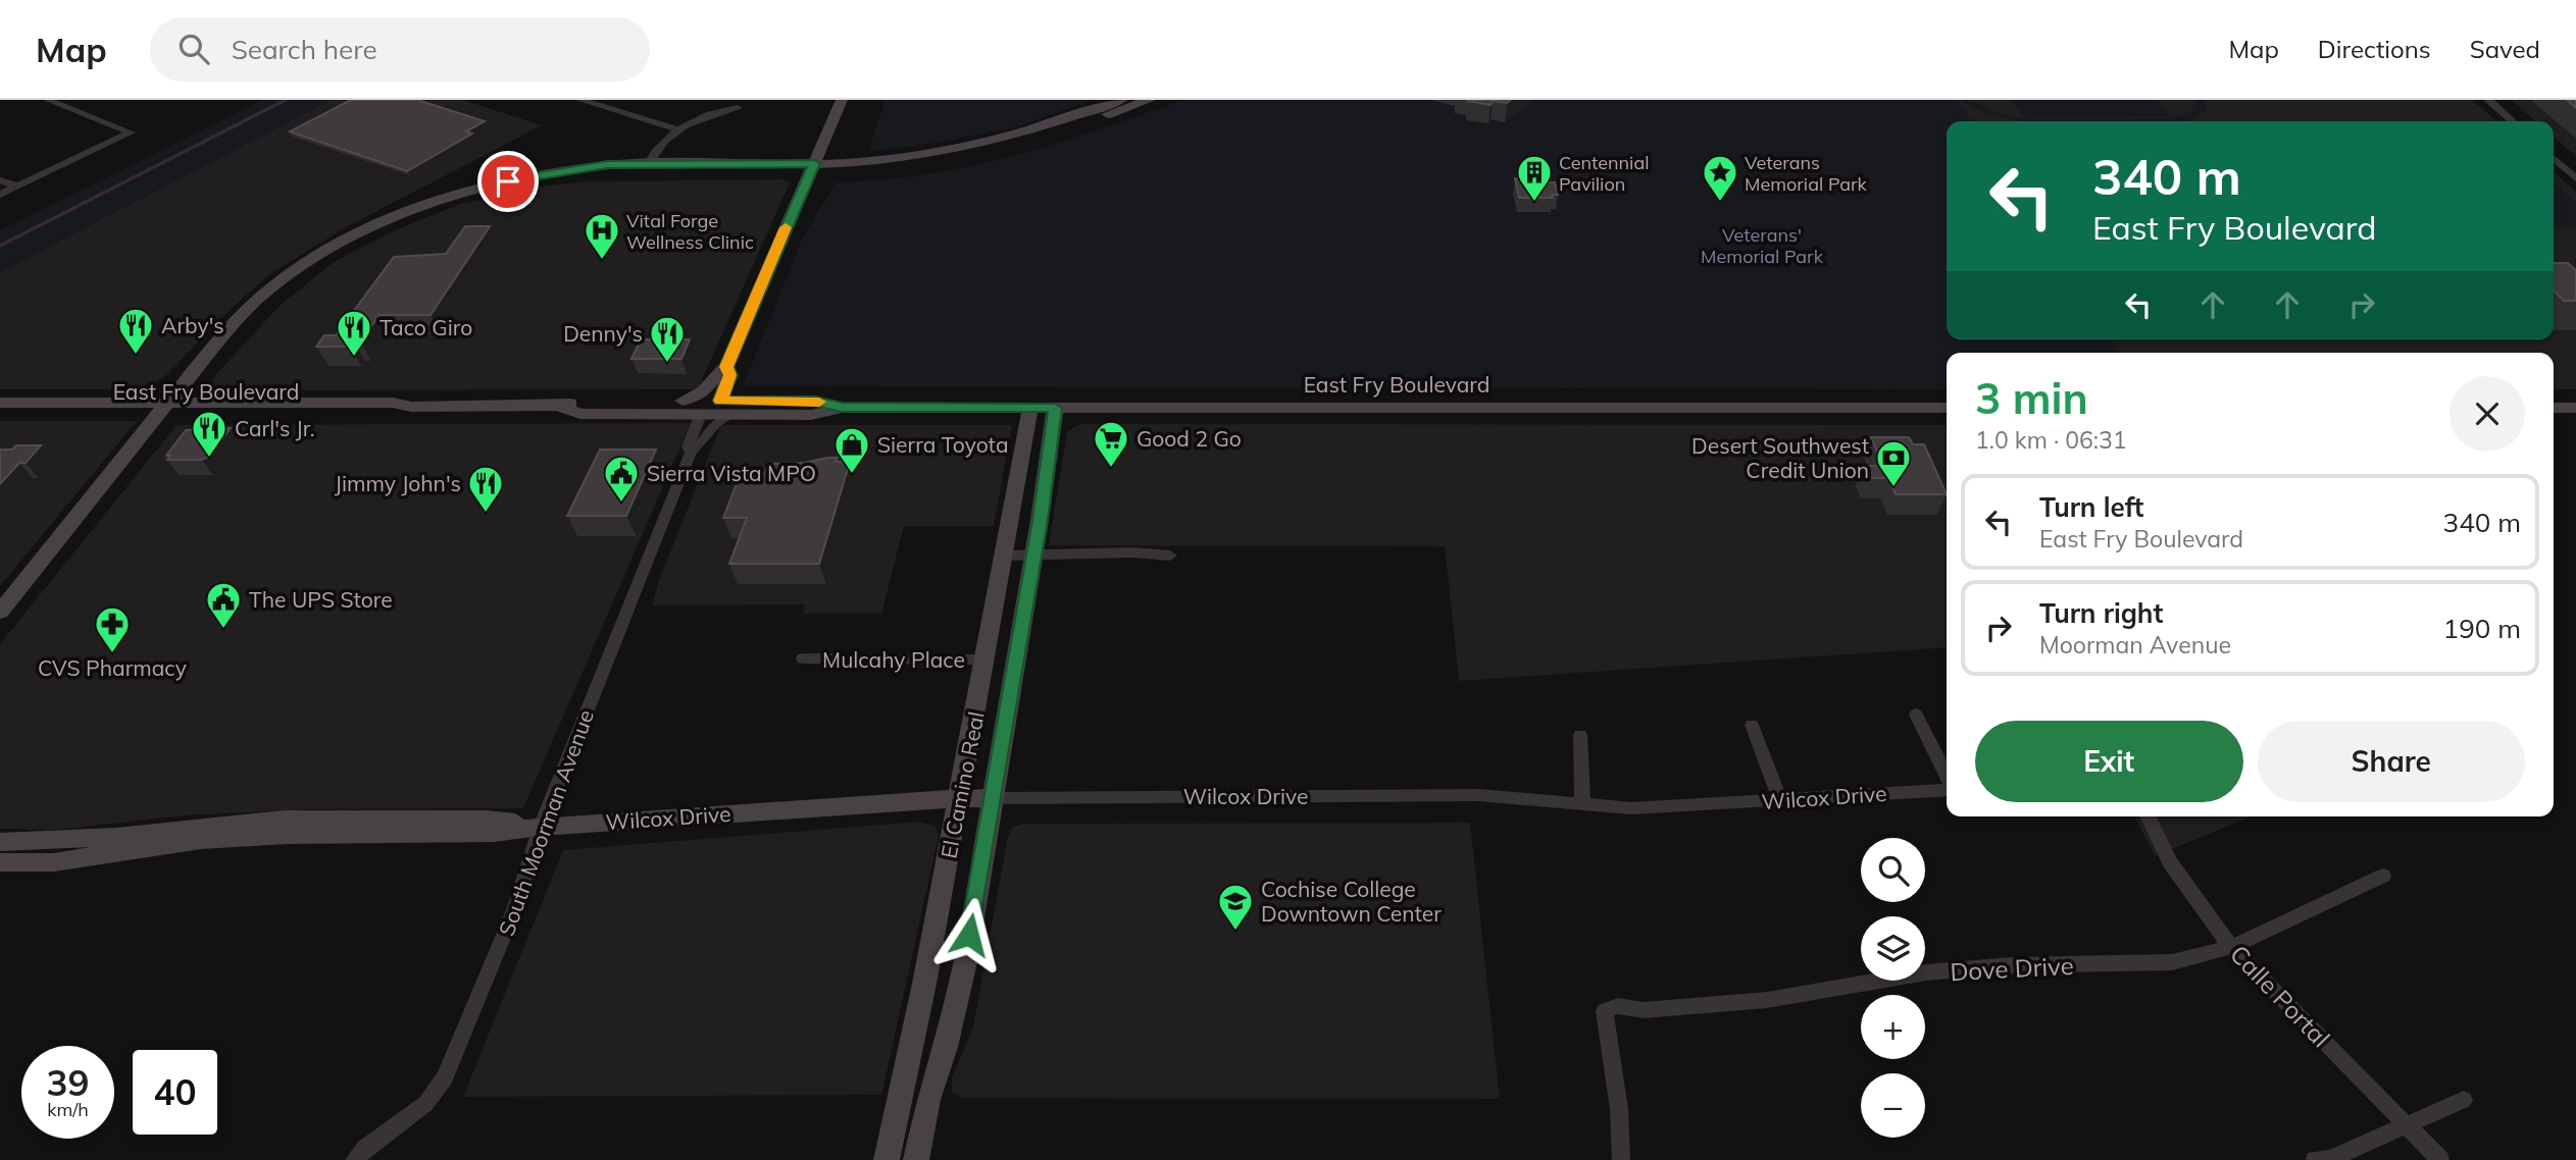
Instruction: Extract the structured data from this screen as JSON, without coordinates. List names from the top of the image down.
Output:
{
  "streets": {
    "main road": ["East Fry Boulevard"],
    "street": [
      "Mulcahy Place",
      "El Camino Real",
      "Wilcox Drive",
      "South Moorman Avenue",
      "Dove Drive",
      "Calle Portal"
    ]
  },
  "crossings": [
    ["East Fry Boulevard", "El Camino Real"],
    ["East Fry Boulevard", "South Moorman Avenue"],
    ["Mulcahy Place", "El Camino Real"],
    ["El Camino Real", "Wilcox Drive"],
    ["Wilcox Drive", "South Moorman Avenue"],
    ["Dove Drive", "Calle Portal"]
  ],
  "parks": ["Veterans' Memorial Park"],
  "places": {
    "building": ["Centennial Pavilion"],
    "place": ["Veterans Memorial Park"],
    "hospital": ["Vital Forge Wellness Clinic"],
    "restaurant": [
      "Arby's",
      "Taco Giro",
      "Denny's",
      "Carl's Jr.",
      "Jimmy John's"
    ],
    "supermarket": ["Good 2 Go"],
    "shop": ["Sierra Toyota"],
    "bank": ["Desert Southwest Credit Union"],
    "public building": ["Sierra Vista MPO", "The UPS Store"],
    "pharmacy": ["CVS Pharmacy"],
    "school or university": ["Cochise College Downtown Center"]
  },
  "page": {
    "header": "Map",
    "search": "Search here",
    "nav": ["Map", "Directions", "Saved"],
    "turn": ["340 m", "East Fry Boulevard"],
    "heading": ["3 min", "1.0 km · 06:31"],
    "list": [
      {
        "name": "Turn left",
        "note": "East Fry Boulevard",
        "value": "340 m"
      },
      {
        "name": "Turn right",
        "note": "Moorman Avenue",
        "value": "190 m"
      }
    ],
    "buttons": ["Exit", "Share"],
    "map_buttons": ["+", "−"],
    "speed": "39 km/h",
    "limit": "40"
  }
}
